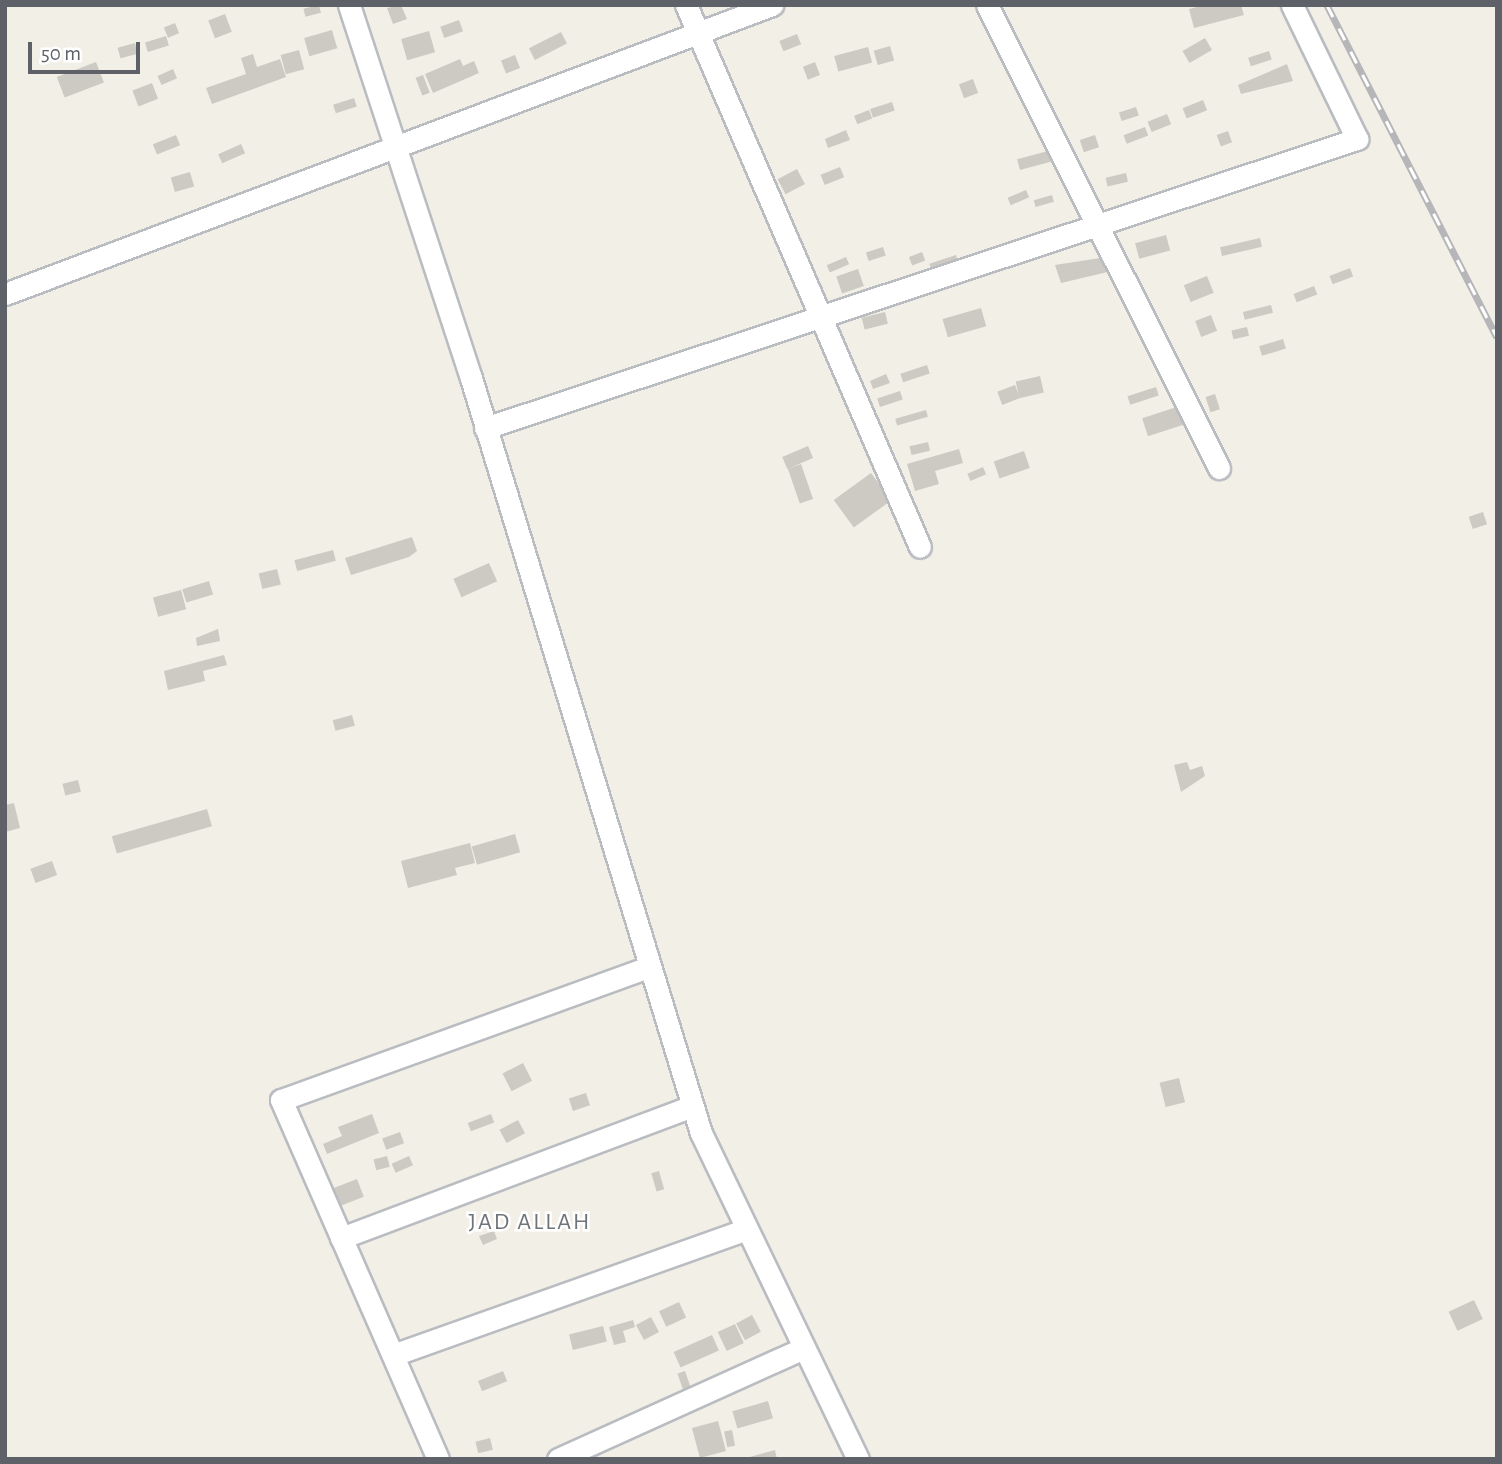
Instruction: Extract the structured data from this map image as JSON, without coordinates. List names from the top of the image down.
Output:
{
  "districts": ["JAD ALLAH"],
  "scale_bar": "50 m"
}
